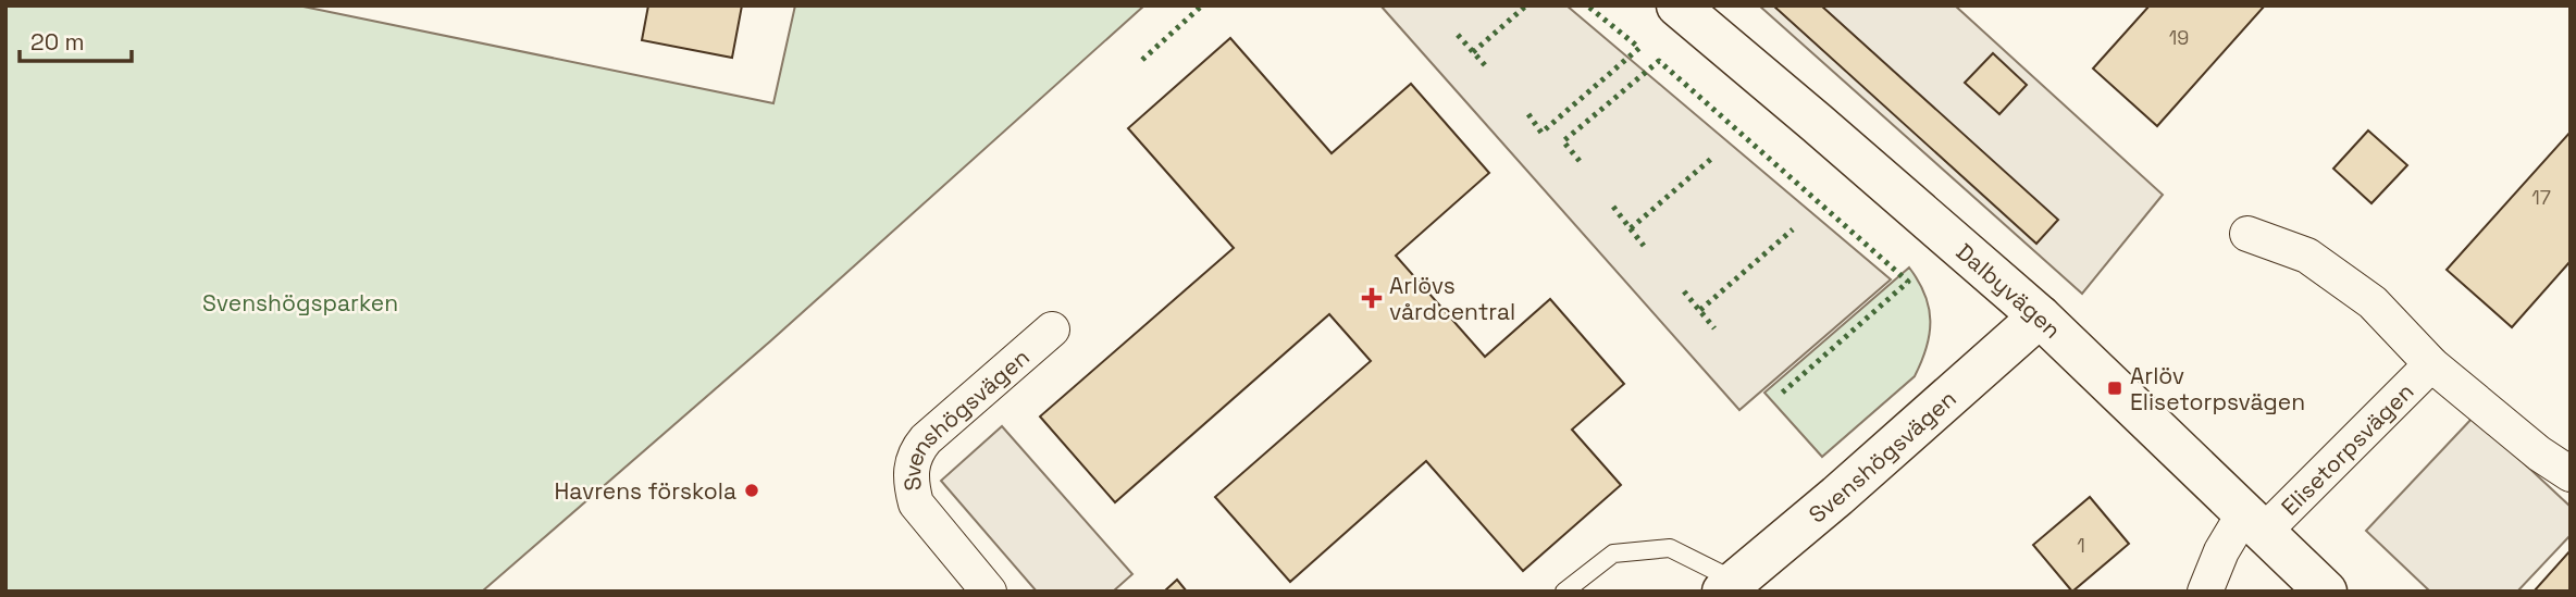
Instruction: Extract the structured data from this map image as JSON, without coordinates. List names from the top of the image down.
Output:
{
  "streets": {
    "street": ["Dalbyvägen", "Svenshögsvägen", "Elisetorpsvägen"]
  },
  "crossings": [
    ["Dalbyvägen", "Svenshögsvägen"],
    ["Dalbyvägen", "Elisetorpsvägen"]
  ],
  "parks": ["Svenshögsparken"],
  "places": {
    "health": ["Arlövs vårdcentral"],
    "transit": ["Arlöv Elisetorpsvägen"],
    "other": ["Havrens förskola"]
  },
  "house_numbers": ["19", "17", "1"],
  "scale_bar": "20 m"
}
